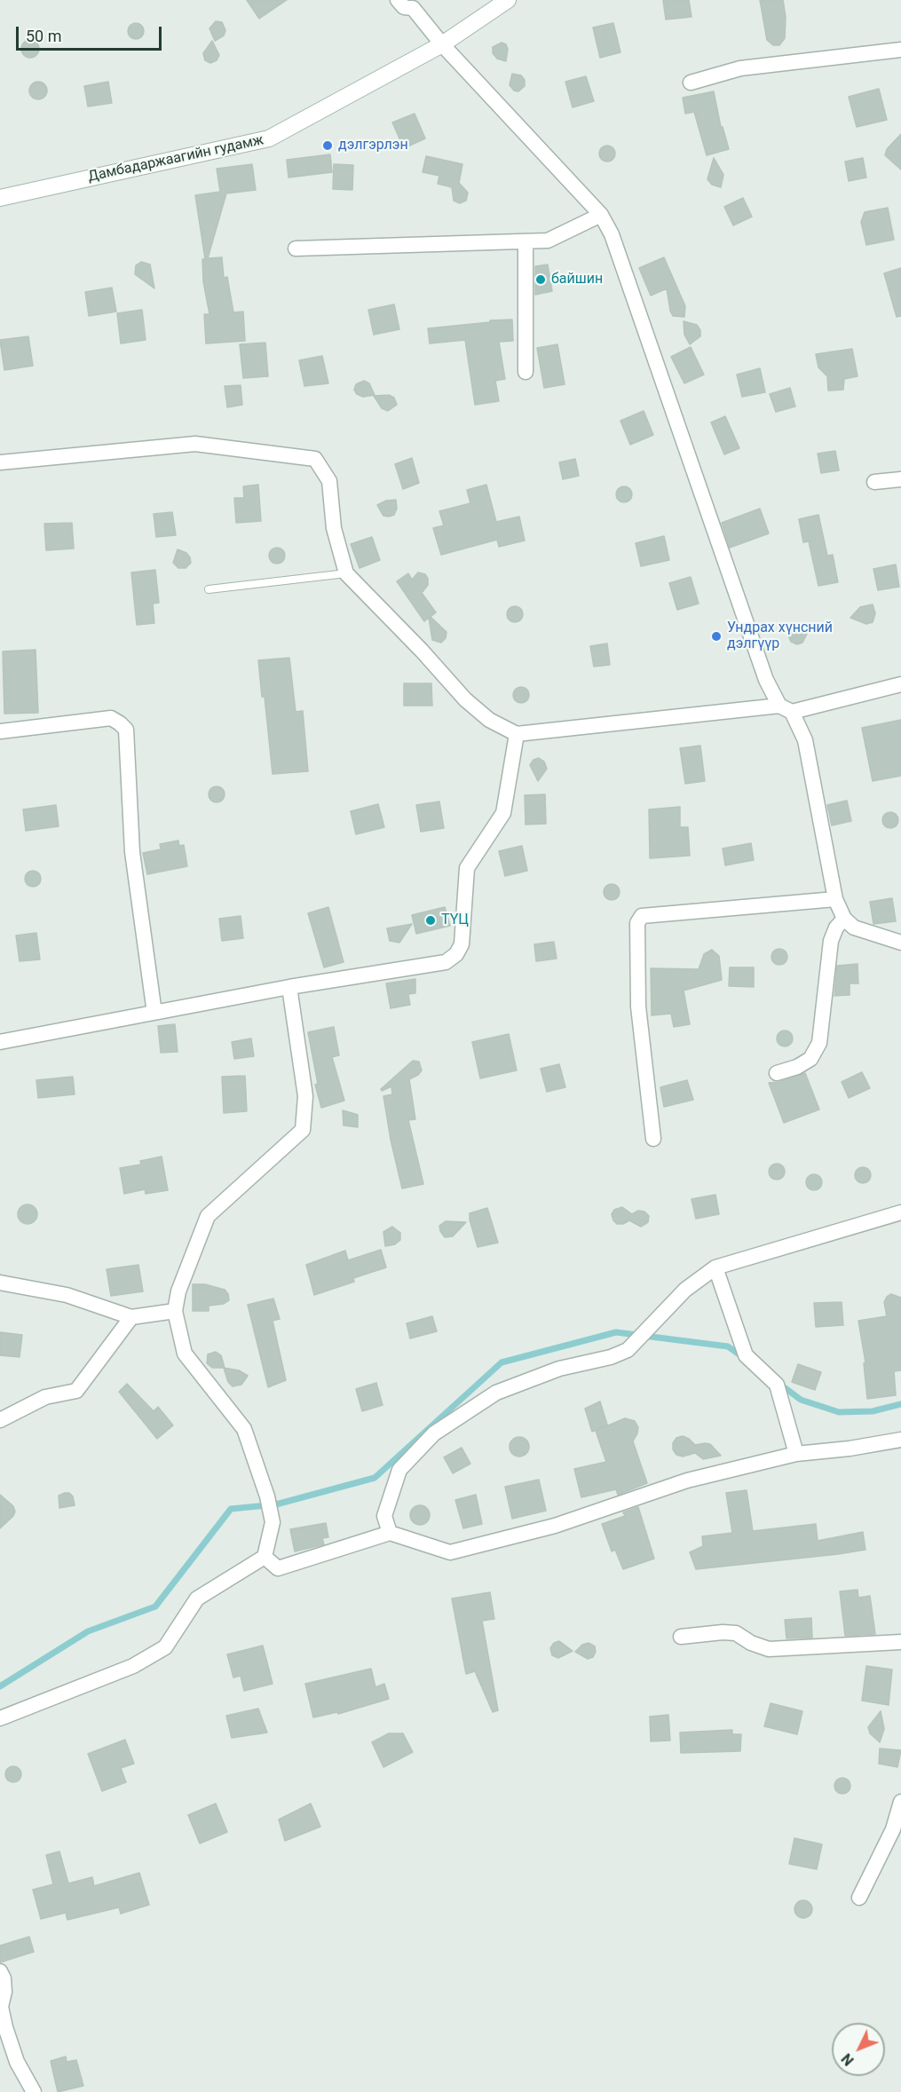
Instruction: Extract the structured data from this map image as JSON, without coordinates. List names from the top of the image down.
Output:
{
  "streets": {
    "main road": ["Дамбадаржаагийн гудамж"]
  },
  "places": [
    "дэлгэрлэн",
    "байшин",
    "Ундрах хүнсний дэлгүүр",
    "ТҮЦ"
  ],
  "scale_bar": "50 m",
  "north": "bottom left"
}
